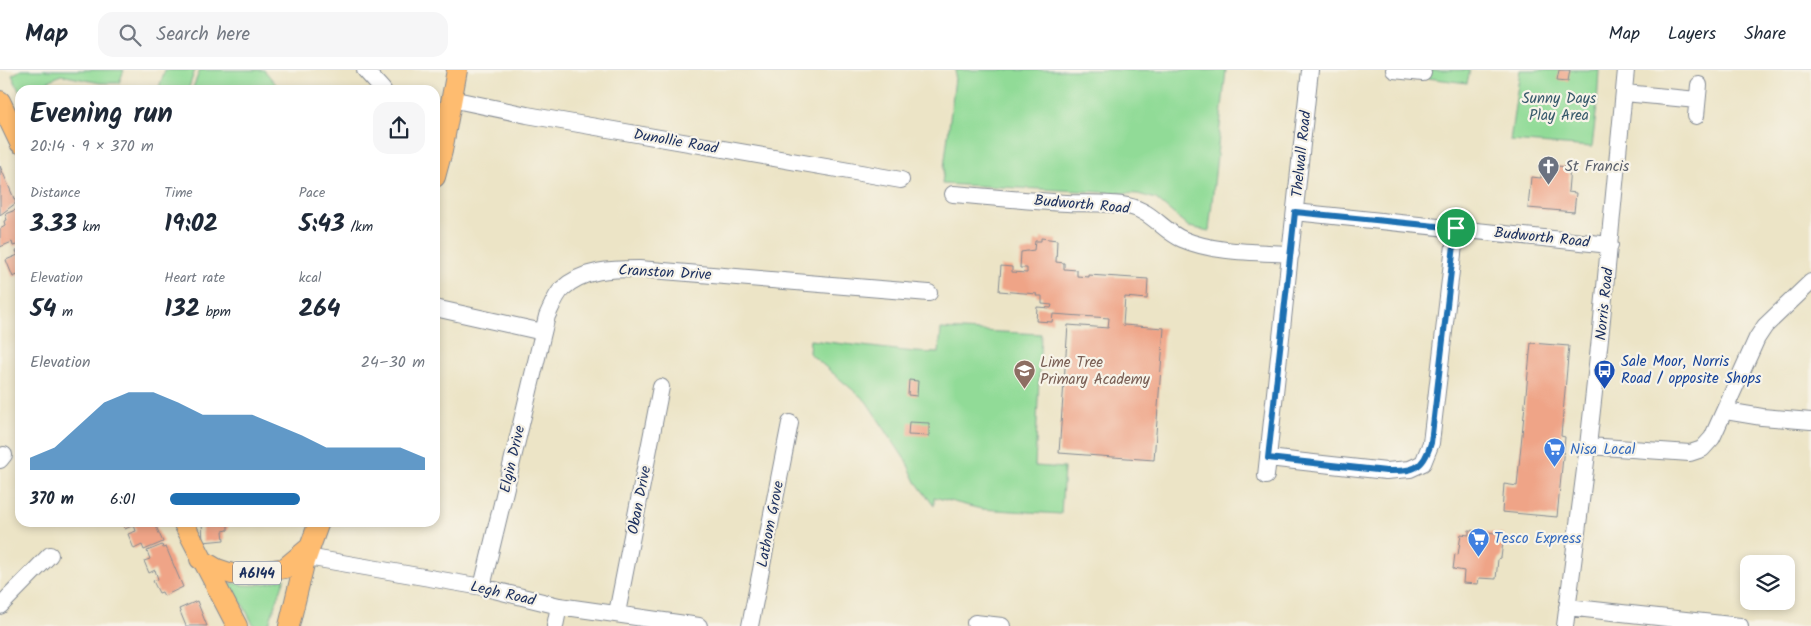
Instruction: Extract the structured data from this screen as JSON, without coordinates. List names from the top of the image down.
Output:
{
  "streets": {
    "main road": ["A6144"],
    "street": [
      "Dunollie Road",
      "Thelwall Road",
      "Budworth Road",
      "Cranston Drive",
      "Norris Road",
      "Elgin Drive",
      "Oban Drive",
      "Lathom Grove",
      "Legh Road"
    ]
  },
  "crossings": [
    ["Thelwall Road", "Budworth Road"],
    ["Budworth Road", "Norris Road"],
    ["Cranston Drive", "Elgin Drive"],
    ["Elgin Drive", "Legh Road"],
    ["Oban Drive", "Legh Road"],
    ["A6144", "Legh Road"]
  ],
  "parks": ["Sunny Days Play Area"],
  "places": {
    "church": ["St Francis"],
    "bus stop": ["Sale Moor, Norris Road / opposite Shops"],
    "school or university": ["Lime Tree Primary Academy"],
    "supermarket": ["Nisa Local", "Tesco Express"]
  },
  "page": {
    "header": "Map",
    "search": "Search here",
    "nav": ["Map", "Layers", "Share"],
    "heading": ["Evening run", "20:14 · 9 × 370 m"],
    "stats": [
      ["Distance", "3.33 km"],
      ["Time", "19:02"],
      ["Pace", "5:43 /km"],
      ["Elevation", "54 m"],
      ["Heart rate", "132 bpm"],
      ["kcal", "264"]
    ],
    "chart": ["Elevation", "24–30 m"],
    "list": [
      {
        "name": "370 m",
        "note": "6:01"
      }
    ]
  }
}
